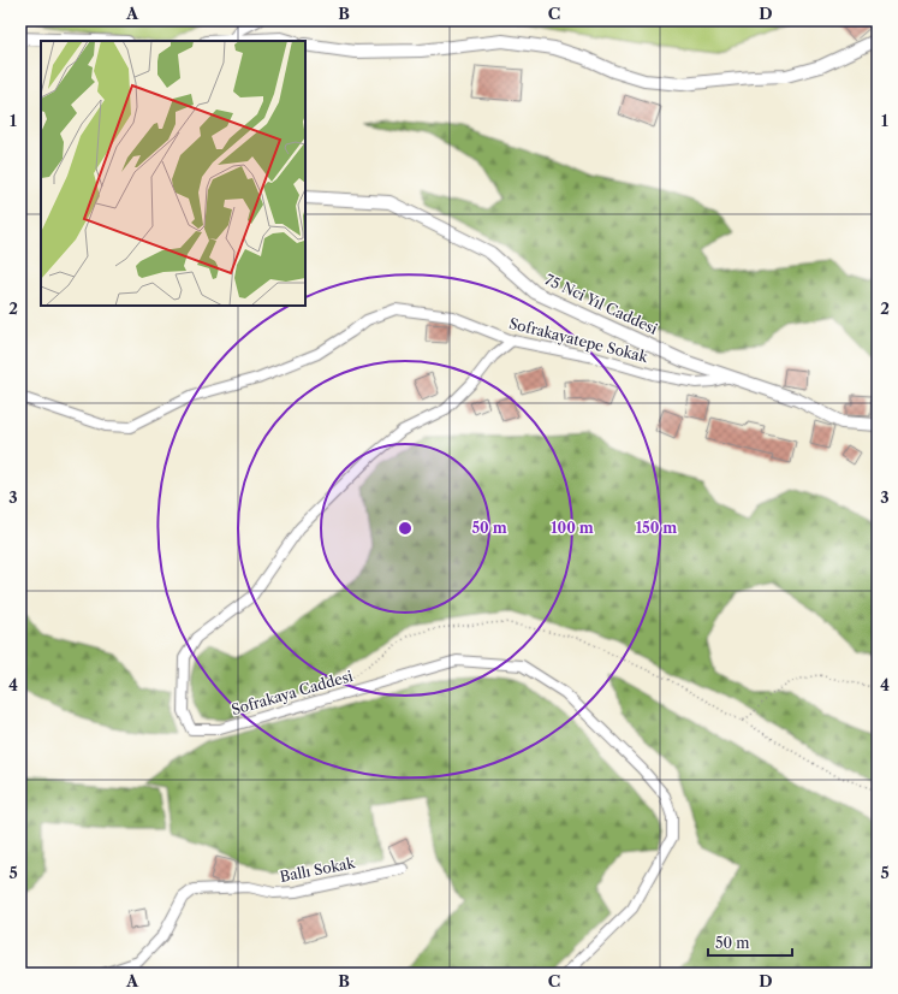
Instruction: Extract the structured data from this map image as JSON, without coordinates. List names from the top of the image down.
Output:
{
  "streets": {
    "street": [
      "75 Nci Yıl Caddesi",
      "Sofrakayatepe Sokak",
      "Sofrakaya Caddesi",
      "Ballı Sokak"
    ]
  },
  "crossings": [
    ["75 Nci Yıl Caddesi", "Sofrakayatepe Sokak"],
    ["Sofrakayatepe Sokak", "Sofrakaya Caddesi"]
  ],
  "scale_bar": "50 m",
  "grid": {
    "columns": [
      "A",
      "B",
      "C",
      "D"
    ],
    "rows": [
      "1",
      "2",
      "3",
      "4",
      "5"
    ]
  },
  "rings": ["50 m", "100 m", "150 m"]
}
